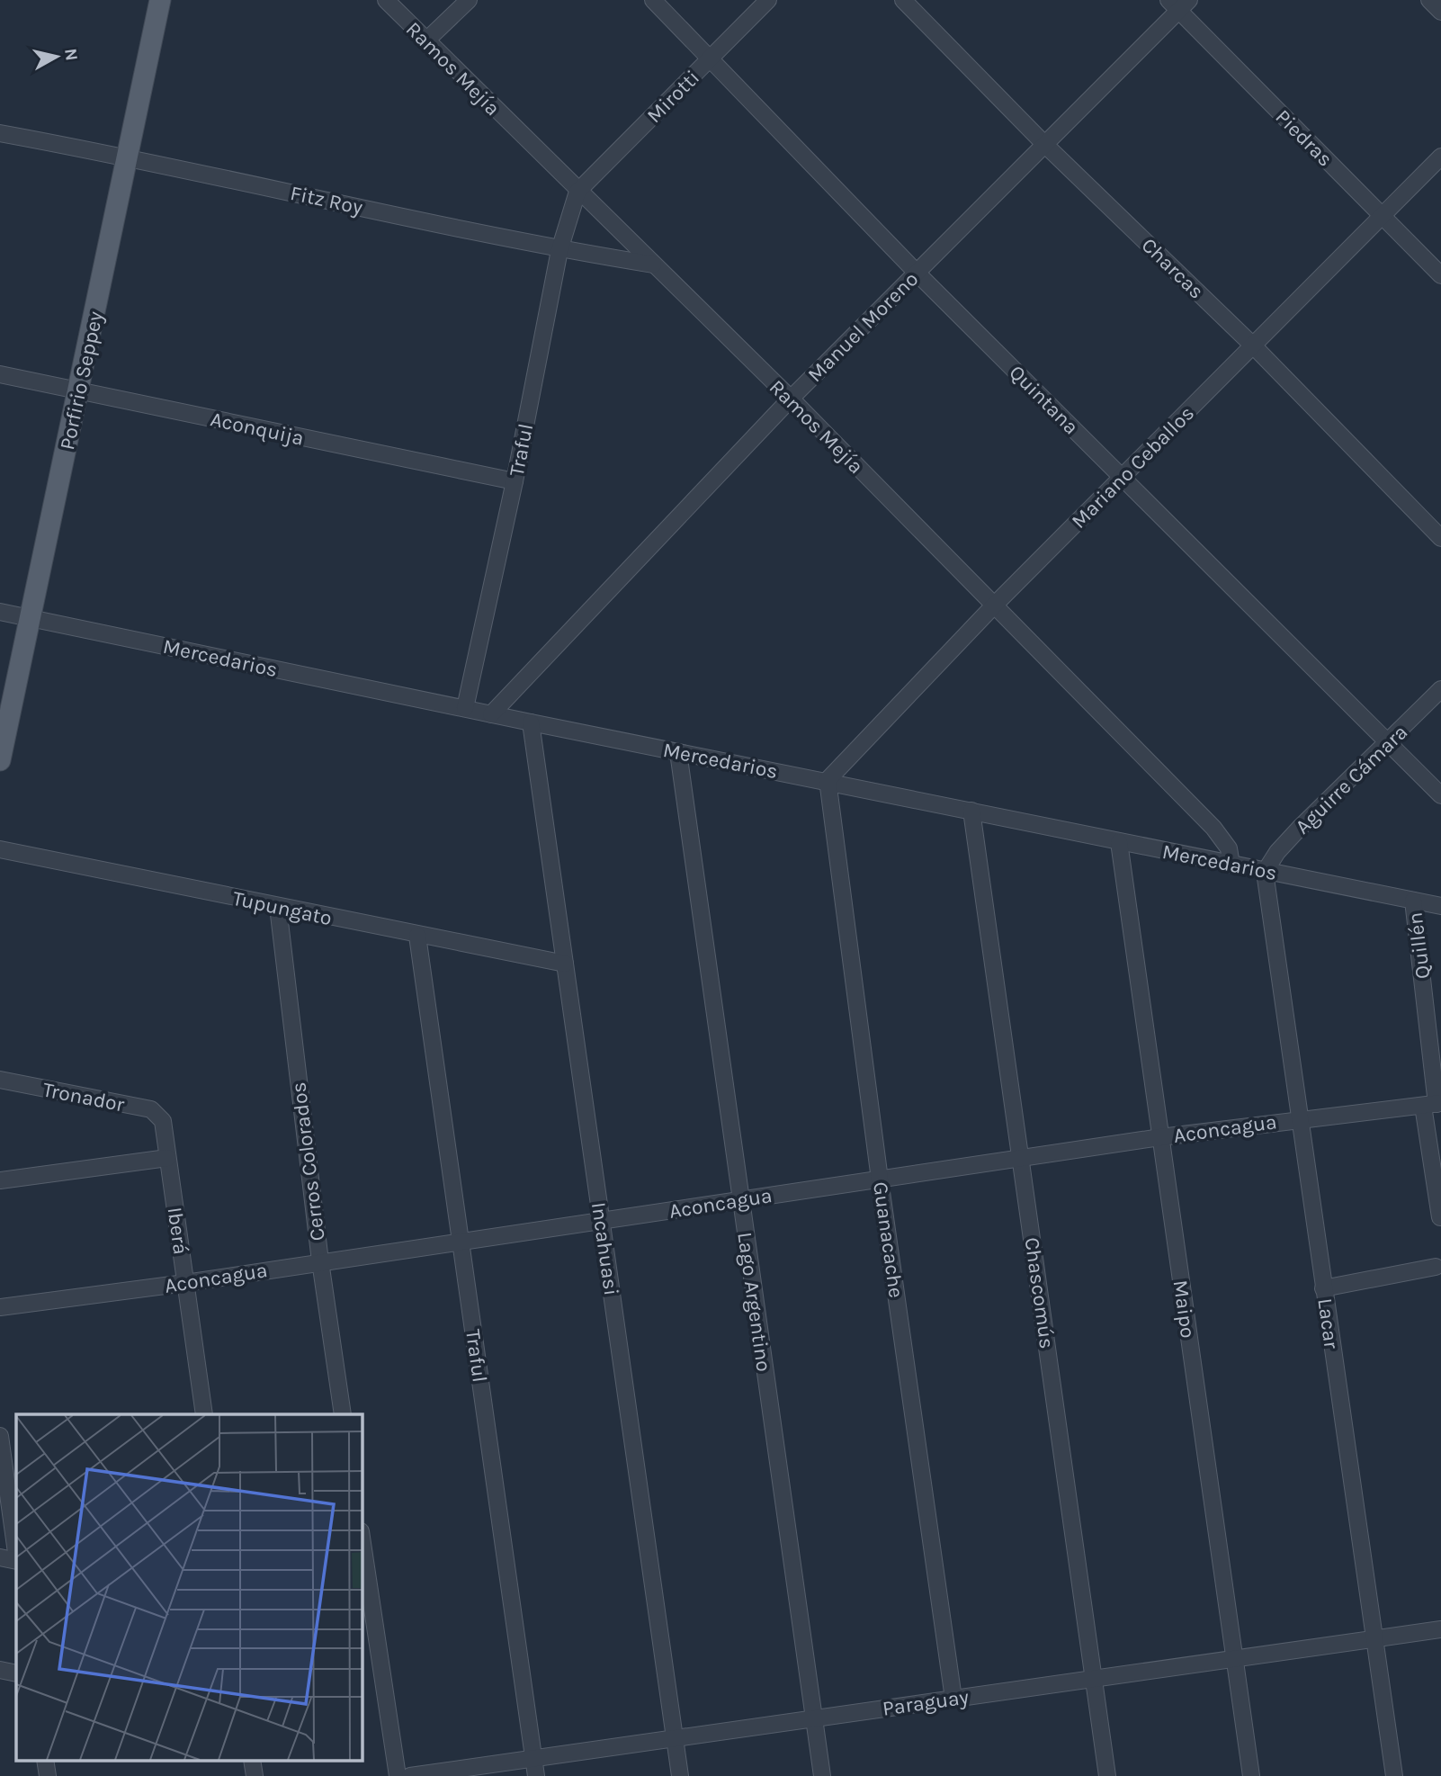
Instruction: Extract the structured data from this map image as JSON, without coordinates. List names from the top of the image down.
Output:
{
  "streets": {
    "main road": ["Porfirio Seppey"],
    "street": [
      "Ramos Mejía",
      "Mirotti",
      "Piedras",
      "Fitz Roy",
      "Charcas",
      "Manuel Moreno",
      "Quintana",
      "Aconquija",
      "Traful",
      "Mariano Ceballos",
      "Mercedarios",
      "Aguirre Cámara",
      "Tupungato",
      "Quillén",
      "Tronador",
      "Aconcagua",
      "Cerros Colorados",
      "Iberá",
      "Guanacache",
      "Incahuasi",
      "Chascomús",
      "Lago Argentino",
      "Maipo",
      "Lacar",
      "Paraguay"
    ]
  },
  "crossings": [
    ["Ramos Mejía", "Mirotti"],
    ["Ramos Mejía", "Fitz Roy"],
    ["Ramos Mejía", "Manuel Moreno"],
    ["Ramos Mejía", "Traful"],
    ["Ramos Mejía", "Mariano Ceballos"],
    ["Ramos Mejía", "Mercedarios"],
    ["Mirotti", "Quintana"],
    ["Mirotti", "Traful"],
    ["Piedras", "Manuel Moreno"],
    ["Piedras", "Mariano Ceballos"],
    ["Fitz Roy", "Porfirio Seppey"],
    ["Fitz Roy", "Traful"],
    ["Charcas", "Manuel Moreno"],
    ["Charcas", "Mariano Ceballos"],
    ["Manuel Moreno", "Quintana"],
    ["Manuel Moreno", "Mercedarios"],
    ["Porfirio Seppey", "Aconquija"],
    ["Porfirio Seppey", "Mercedarios"],
    ["Quintana", "Mariano Ceballos"],
    ["Quintana", "Aguirre Cámara"],
    ["Aconquija", "Traful"],
    ["Traful", "Mercedarios"],
    ["Traful", "Tupungato"],
    ["Traful", "Aconcagua"],
    ["Traful", "Paraguay"],
    ["Mariano Ceballos", "Mercedarios"],
    ["Mariano Ceballos", "Guanacache"],
    ["Mercedarios", "Aguirre Cámara"],
    ["Mercedarios", "Quillén"],
    ["Mercedarios", "Guanacache"],
    ["Mercedarios", "Incahuasi"],
    ["Mercedarios", "Chascomús"],
    ["Mercedarios", "Lago Argentino"],
    ["Mercedarios", "Maipo"],
    ["Mercedarios", "Lacar"],
    ["Aguirre Cámara", "Lacar"],
    ["Tupungato", "Cerros Colorados"],
    ["Tupungato", "Incahuasi"],
    ["Quillén", "Aconcagua"],
    ["Tronador", "Iberá"],
    ["Aconcagua", "Cerros Colorados"],
    ["Aconcagua", "Iberá"],
    ["Aconcagua", "Guanacache"],
    ["Aconcagua", "Incahuasi"],
    ["Aconcagua", "Chascomús"],
    ["Aconcagua", "Lago Argentino"],
    ["Aconcagua", "Maipo"],
    ["Aconcagua", "Lacar"],
    ["Guanacache", "Paraguay"],
    ["Incahuasi", "Paraguay"],
    ["Chascomús", "Paraguay"],
    ["Lago Argentino", "Paraguay"],
    ["Maipo", "Paraguay"],
    ["Lacar", "Paraguay"]
  ],
  "north": "right"
}
